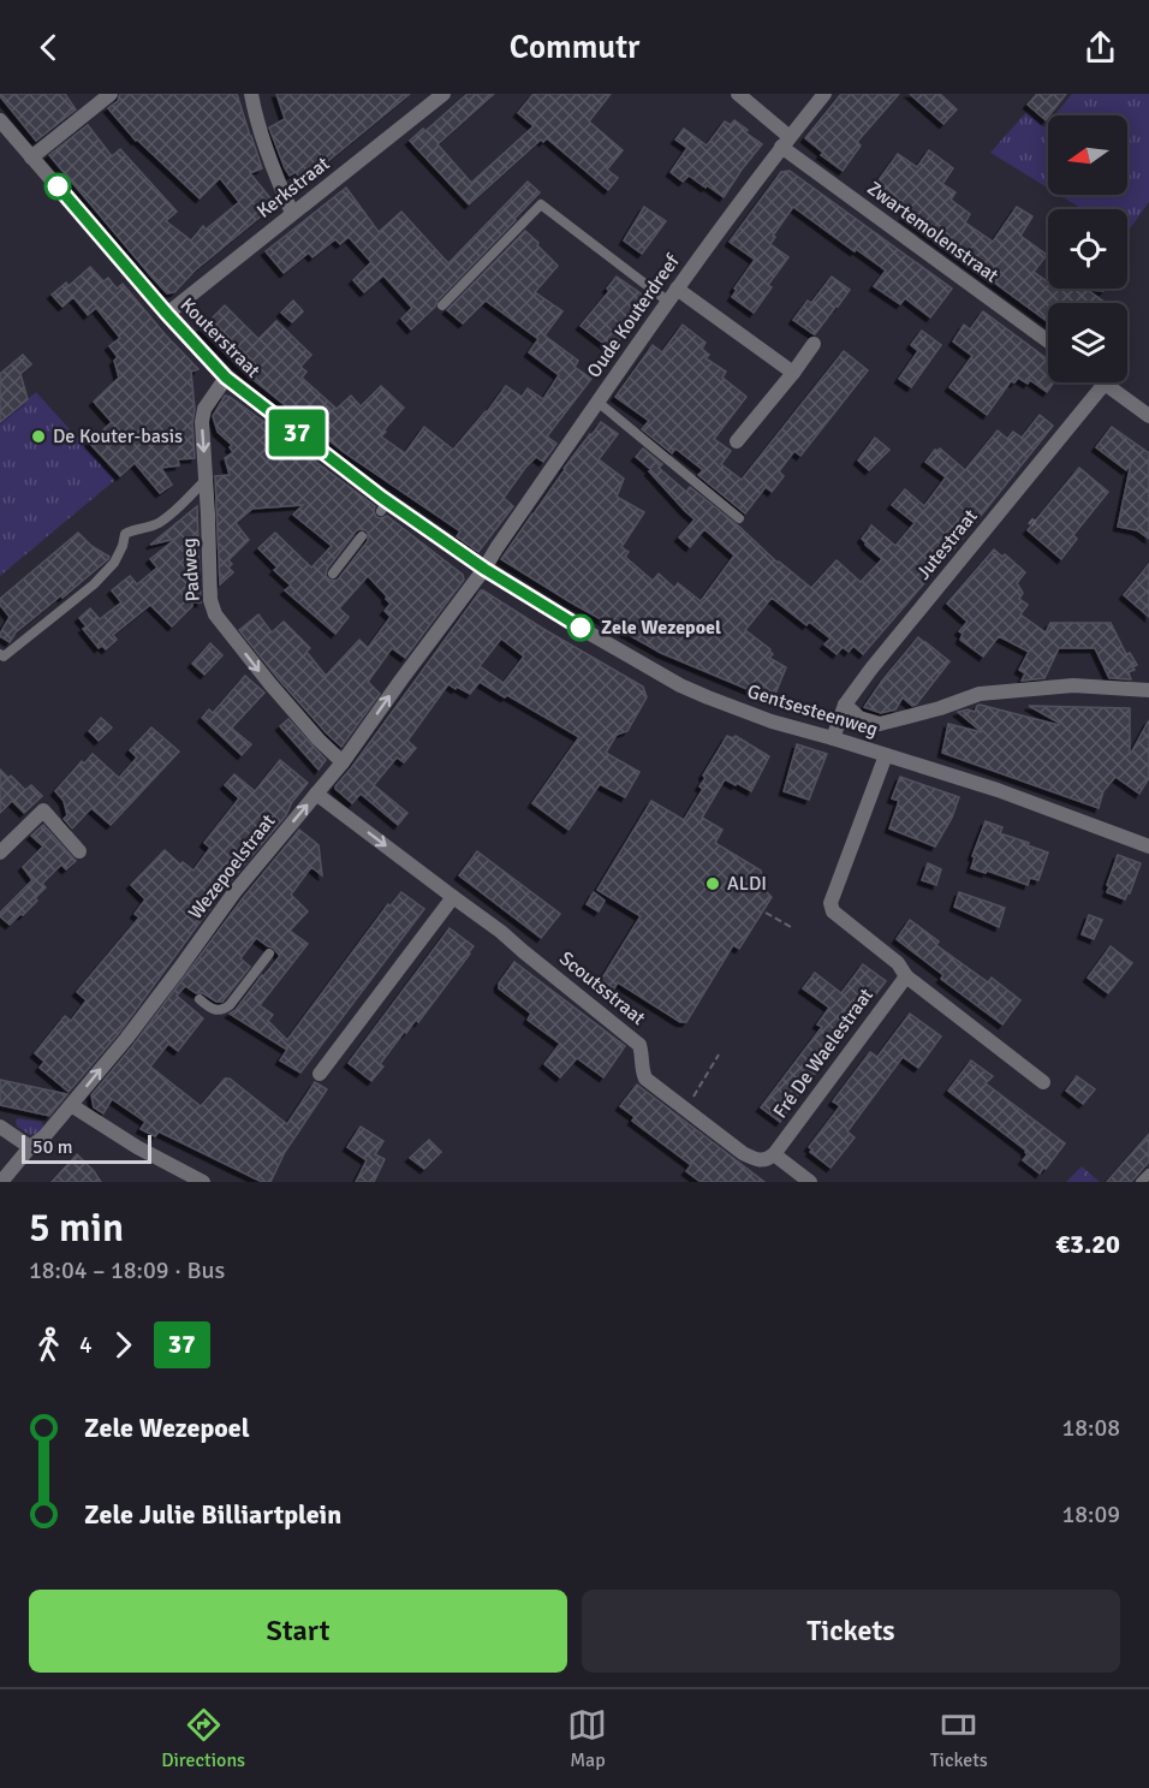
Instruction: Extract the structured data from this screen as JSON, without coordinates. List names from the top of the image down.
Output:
{
  "streets": {
    "street": [
      "Kerkstraat",
      "Zwartemolenstraat",
      "Oude Kouterdreef",
      "Kouterstraat",
      "Jutestraat",
      "Padweg",
      "Gentsesteenweg",
      "Wezepoelstraat",
      "Scoutsstraat",
      "Fré De Waelestraat"
    ]
  },
  "crossings": [
    ["Kerkstraat", "Kouterstraat"],
    ["Zwartemolenstraat", "Oude Kouterdreef"],
    ["Oude Kouterdreef", "Kouterstraat"],
    ["Oude Kouterdreef", "Gentsesteenweg"],
    ["Oude Kouterdreef", "Wezepoelstraat"],
    ["Kouterstraat", "Padweg"],
    ["Kouterstraat", "Gentsesteenweg"],
    ["Kouterstraat", "Wezepoelstraat"],
    ["Jutestraat", "Gentsesteenweg"],
    ["Padweg", "Wezepoelstraat"],
    ["Gentsesteenweg", "Wezepoelstraat"],
    ["Wezepoelstraat", "Scoutsstraat"],
    ["Scoutsstraat", "Fré De Waelestraat"]
  ],
  "one_way": ["Padweg", "Wezepoelstraat"],
  "places": ["De Kouter-basis", "Zele Wezepoel", "ALDI"],
  "lines": ["bus line 37"],
  "scale_bar": "50 m",
  "north": "left",
  "page": {
    "header": "Commutr",
    "on_map": "37",
    "scale": "50 m",
    "heading": ["5 min", "18:04 – 18:09 · Bus", "€3.20"],
    "legs": ["4", "37"],
    "list": [
      {
        "name": "Zele Wezepoel",
        "value": "18:08"
      },
      {
        "name": "Zele Julie Billiartplein",
        "value": "18:09"
      }
    ],
    "buttons": ["Start", "Tickets"],
    "tabs": ["Directions", "Map", "Tickets"]
  }
}
